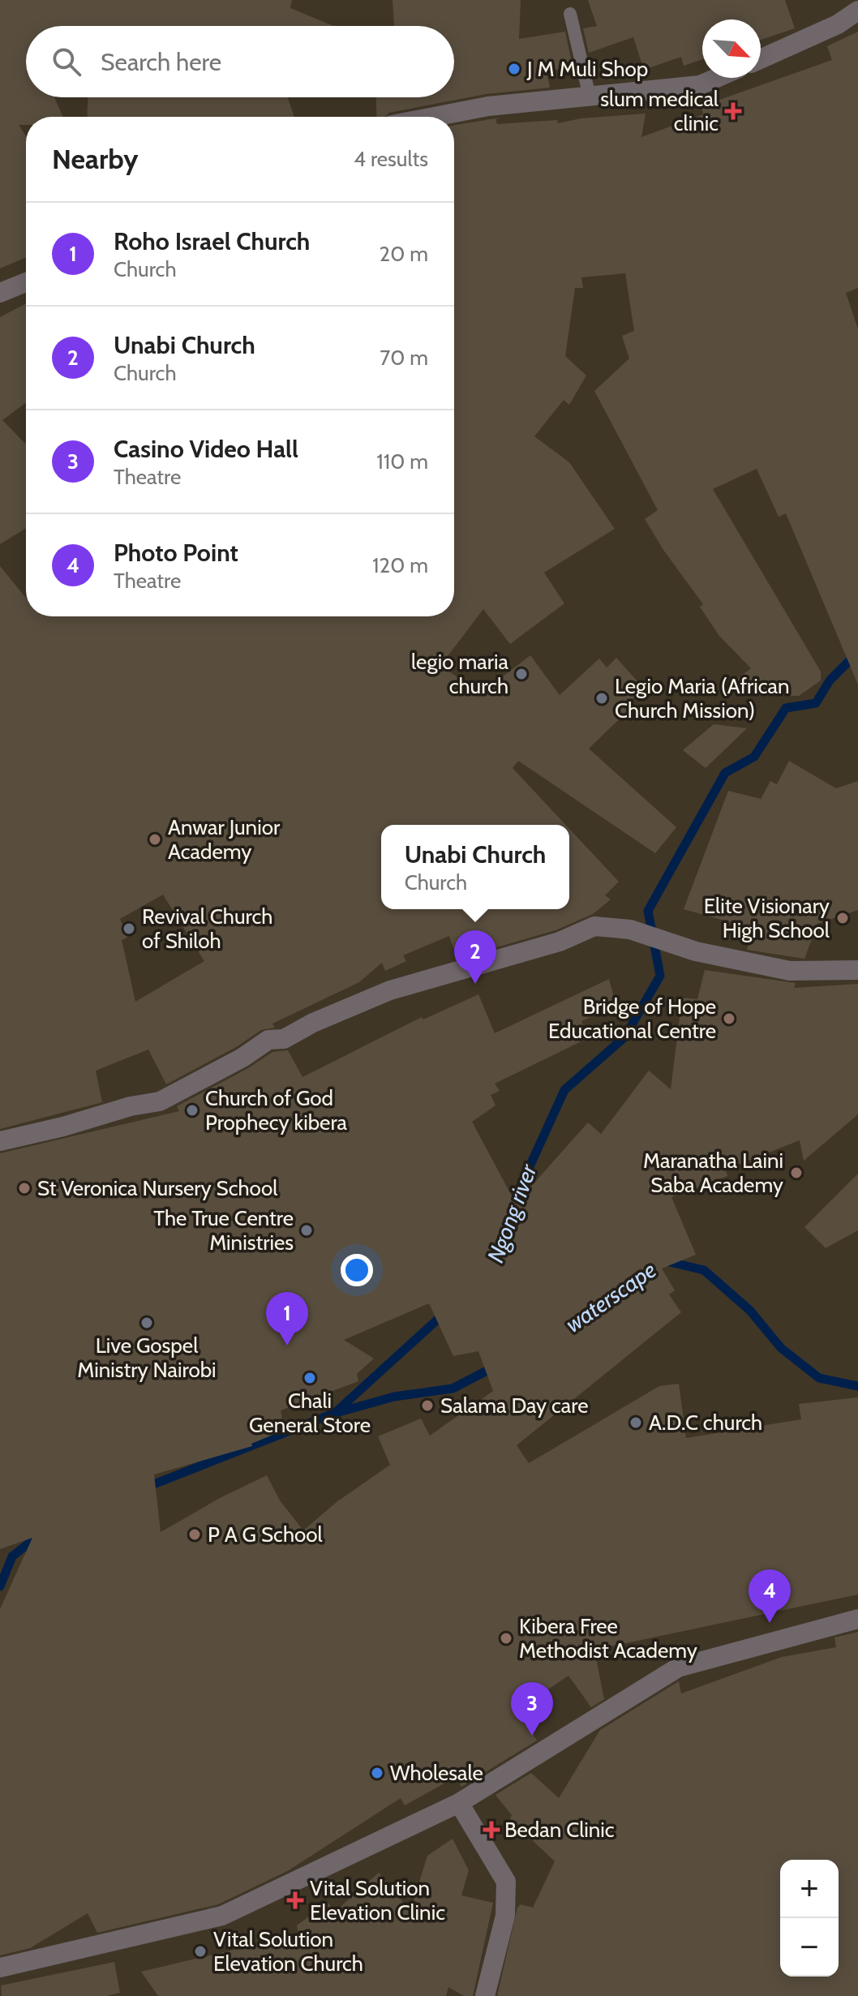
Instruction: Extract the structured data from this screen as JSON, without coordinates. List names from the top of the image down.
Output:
{
  "water": ["Ngong river", "waterscape"],
  "places": {
    "other": [
      "J M Muli Shop",
      "legio maria church",
      "Legio Maria (African Church Mission)",
      "Anwar Junior Academy",
      "Elite Visionary High School",
      "Revival Church of Shiloh",
      "Bridge of Hope Educational Centre",
      "Church of God Prophecy kibera",
      "Maranatha Laini Saba Academy",
      "St Veronica Nursery School",
      "The True Centre Ministries",
      "Live Gospel Ministry Nairobi",
      "Chali General Store",
      "Salama Day care",
      "A.D.C church",
      "P A G School",
      "Kibera Free Methodist Academy",
      "Wholesale",
      "Vital Solution Elevation Church"
    ],
    "health": ["slum medical clinic", "Bedan Clinic", "Vital Solution Elevation Clinic"]
  },
  "north": "bottom right",
  "page": {
    "search": "Search here",
    "heading": ["Nearby", "4 results"],
    "list": [
      {
        "mark": "1",
        "name": "Roho Israel Church",
        "note": "Church",
        "value": "20 m"
      },
      {
        "mark": "2",
        "name": "Unabi Church",
        "note": "Church",
        "value": "70 m"
      },
      {
        "mark": "3",
        "name": "Casino Video Hall",
        "note": "Theatre",
        "value": "110 m"
      },
      {
        "mark": "4",
        "name": "Photo Point",
        "note": "Theatre",
        "value": "120 m"
      }
    ],
    "popup": ["Unabi Church", "Church"],
    "pins": [
      "2",
      "1",
      "4",
      "3"
    ],
    "map_buttons": ["+", "−"]
  }
}
